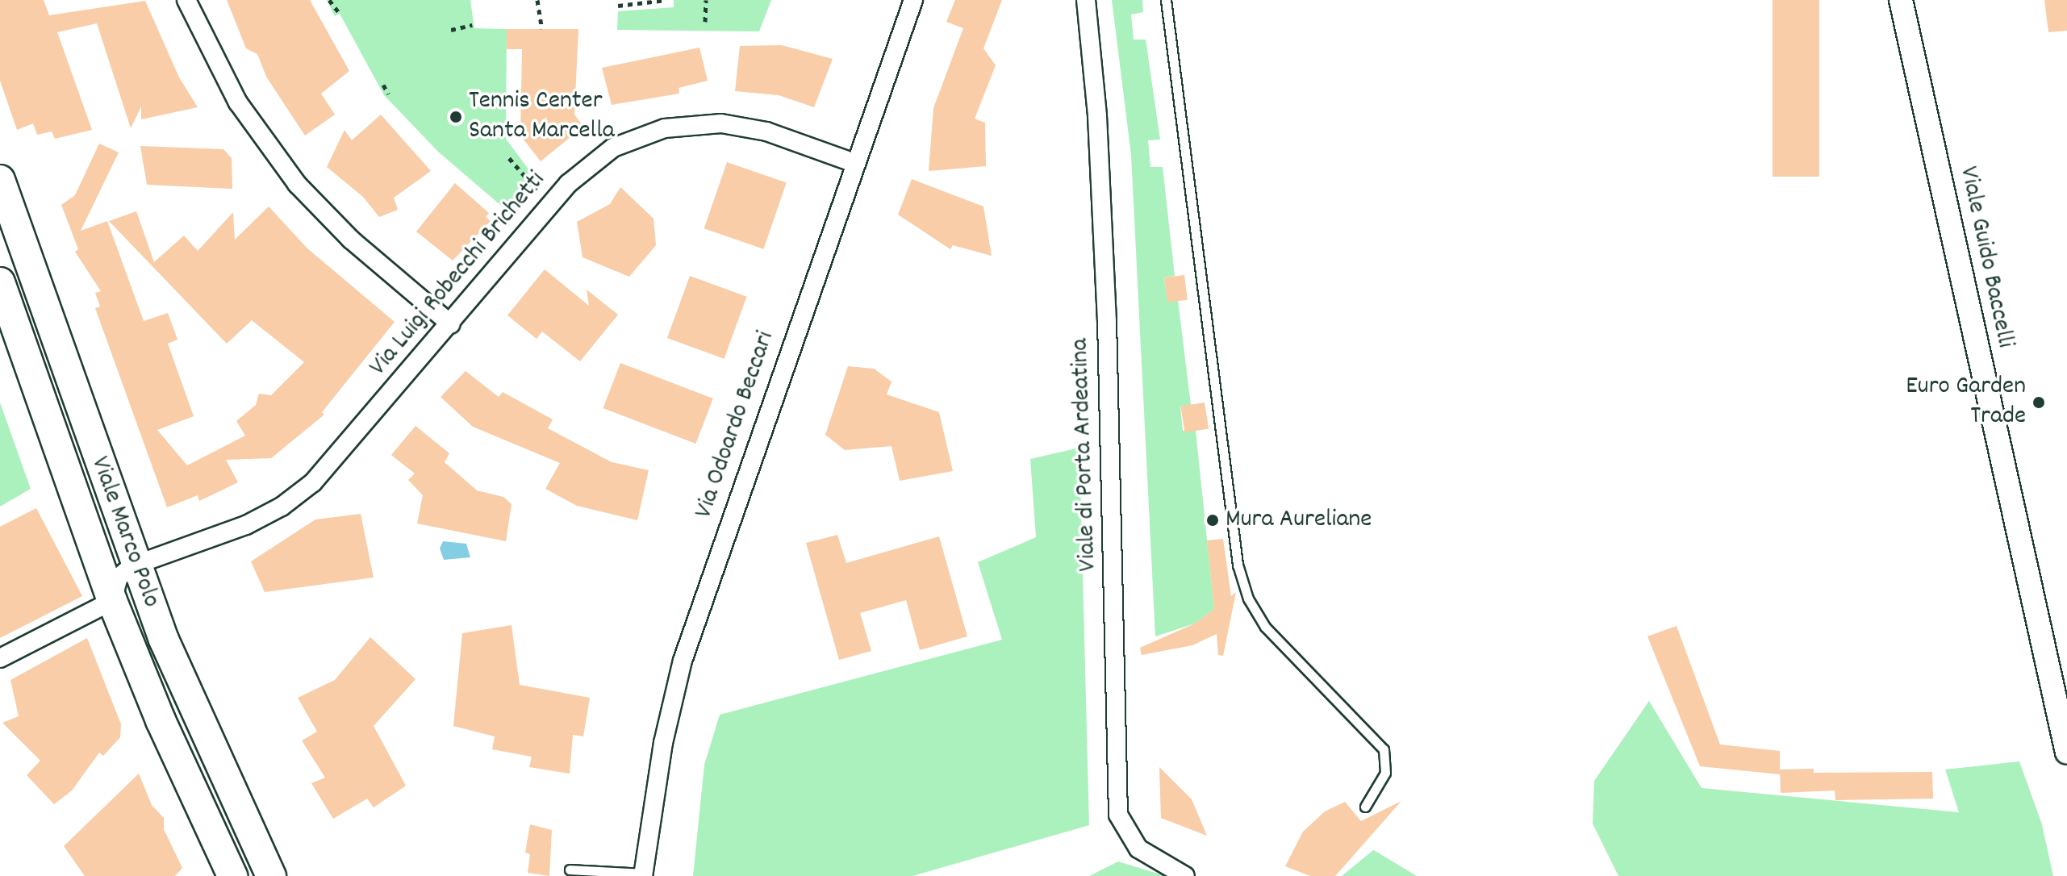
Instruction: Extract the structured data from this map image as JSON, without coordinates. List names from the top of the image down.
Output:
{
  "streets": {
    "main road": ["Viale Marco Polo"],
    "street": [
      "Viale Guido Baccelli",
      "Via Luigi Robecchi Brichetti",
      "Via Odoardo Beccari",
      "Viale di Porta Ardeatina"
    ]
  },
  "crossings": [
    ["Via Luigi Robecchi Brichetti", "Via Odoardo Beccari"],
    ["Via Luigi Robecchi Brichetti", "Viale Marco Polo"]
  ],
  "places": ["Tennis Center Santa Marcella", "Euro Garden Trade", "Mura Aureliane"]
}
